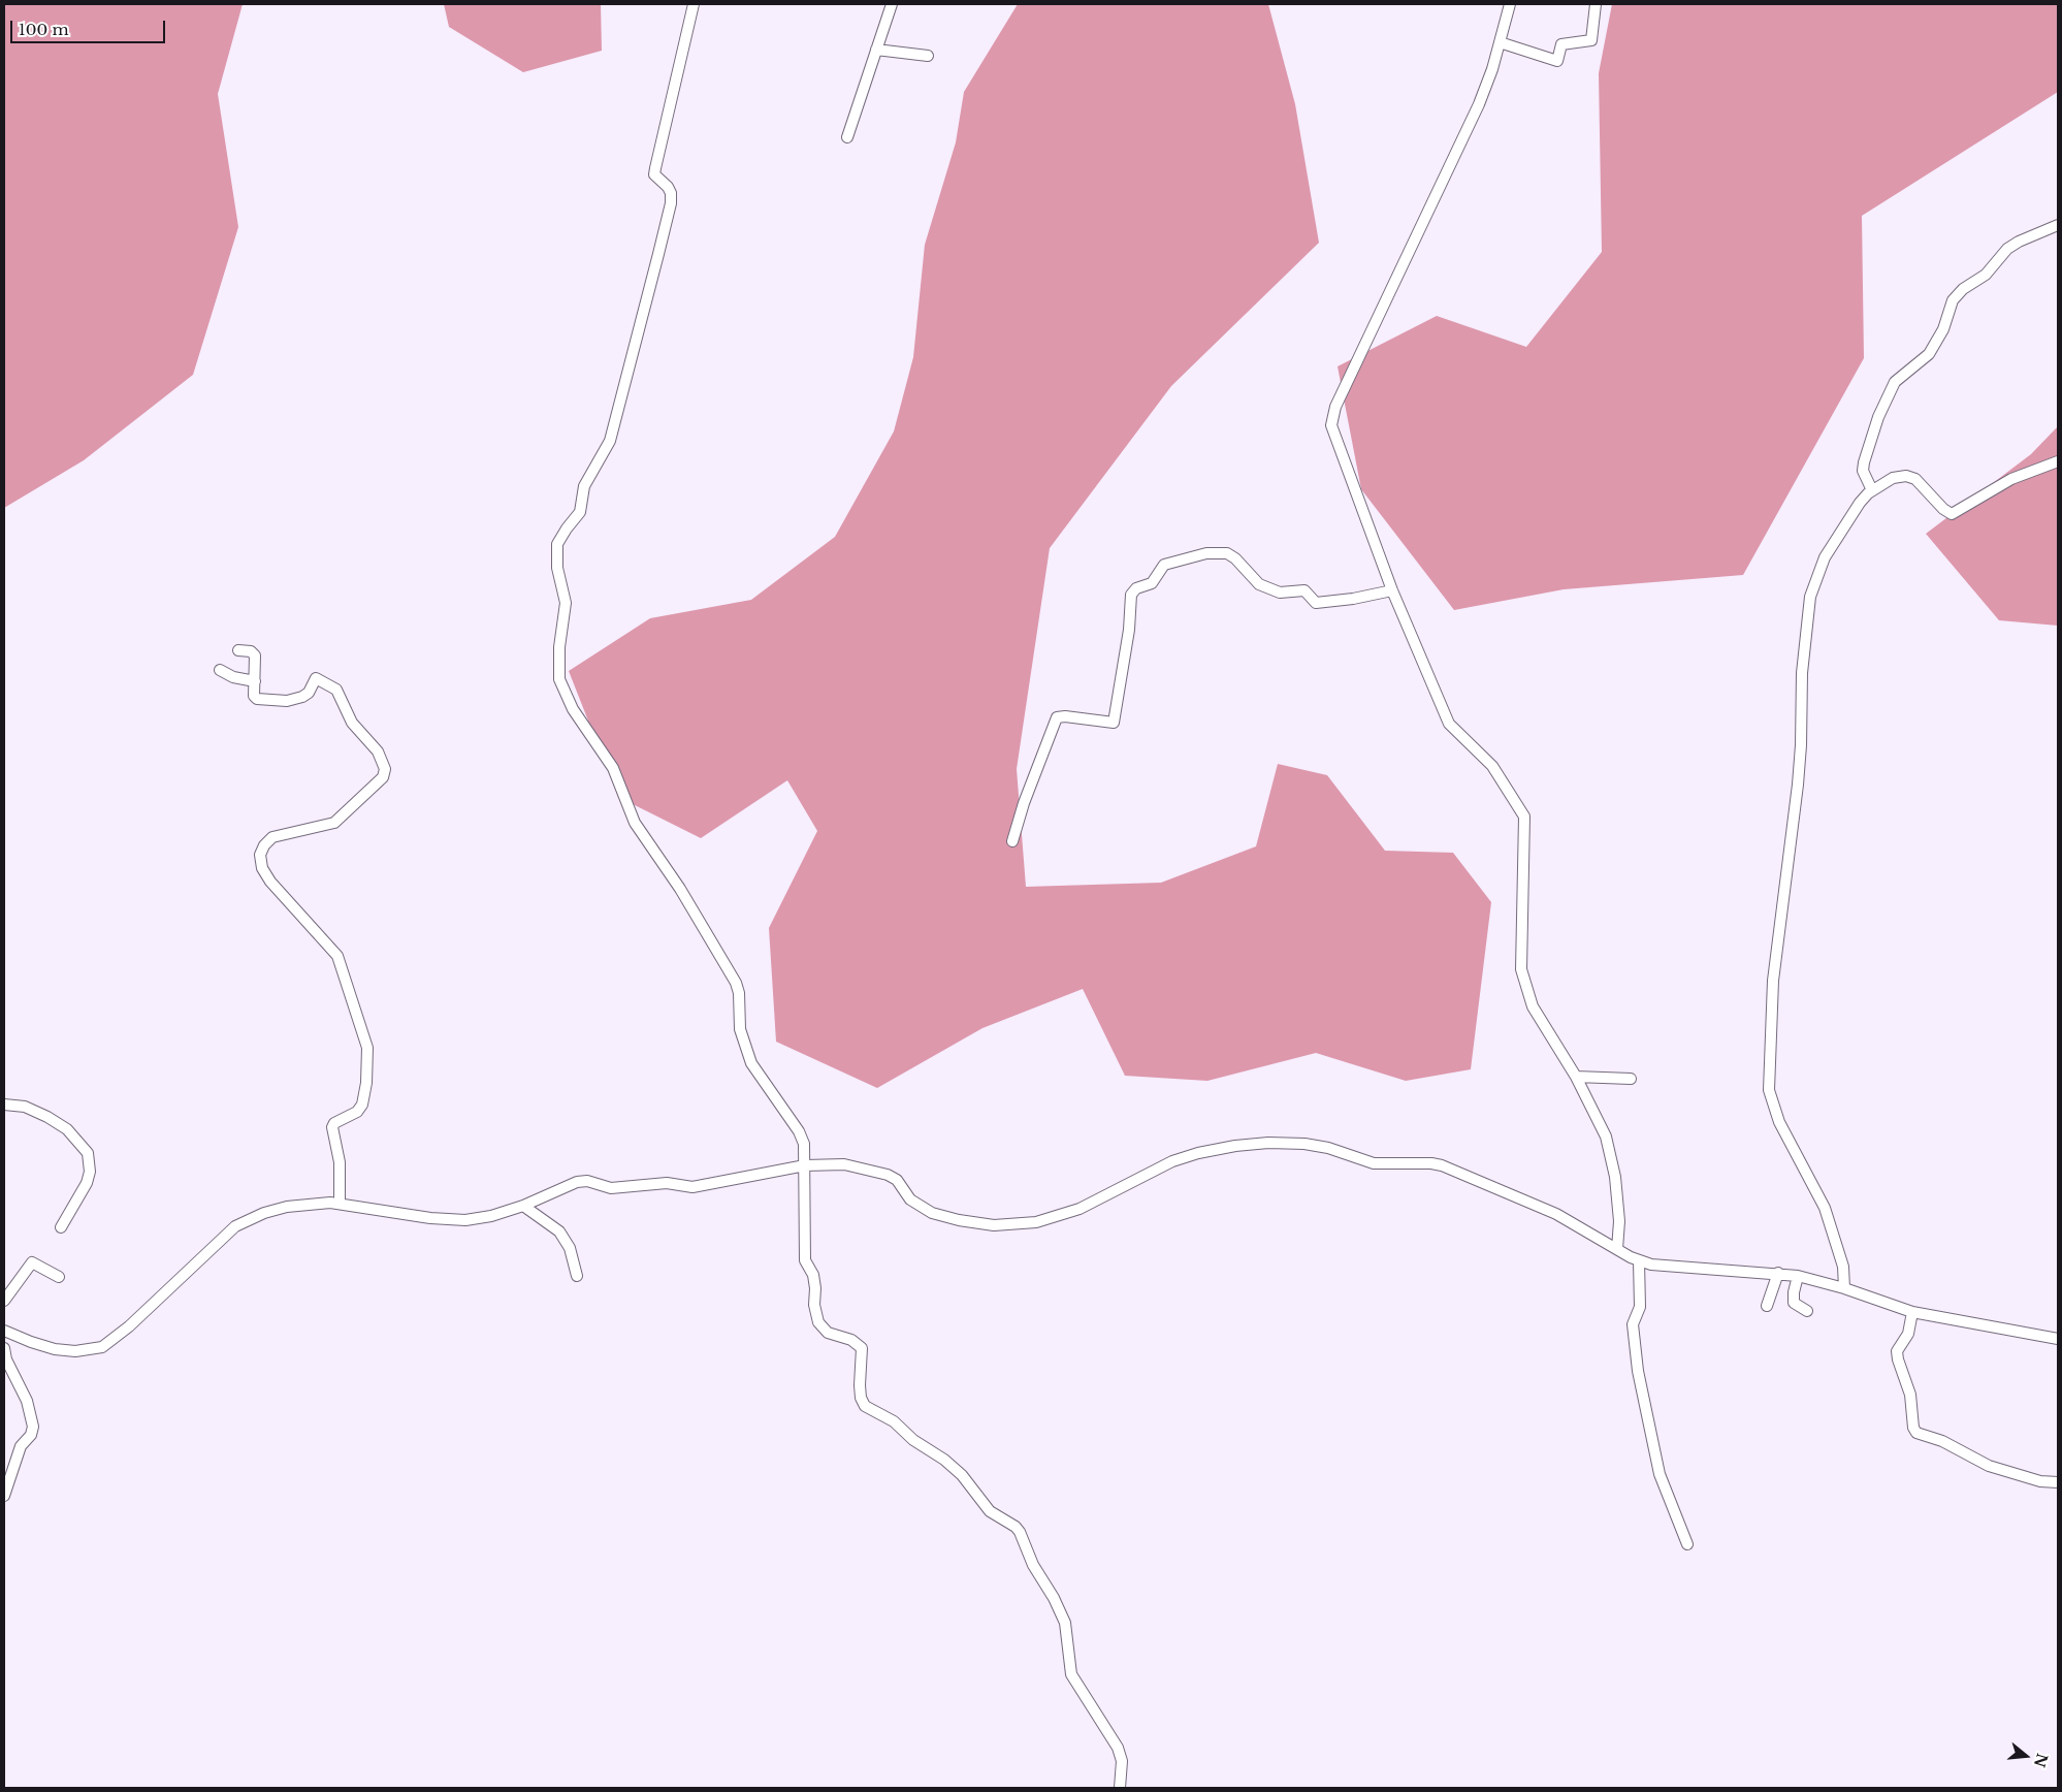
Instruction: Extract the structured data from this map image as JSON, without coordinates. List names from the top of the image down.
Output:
{
  "scale_bar": "100 m",
  "north": "right"
}
